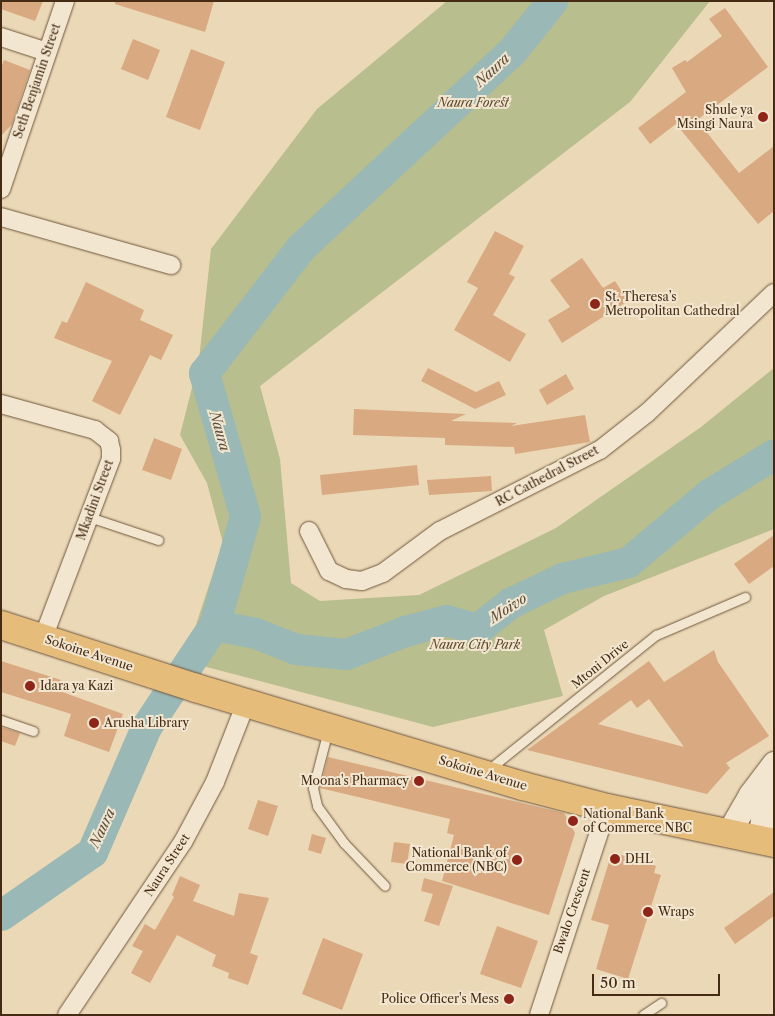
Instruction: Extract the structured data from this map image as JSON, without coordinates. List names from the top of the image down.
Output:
{
  "streets": {
    "main road": ["Sokoine Avenue"],
    "street": [
      "Seth Benjamin Street",
      "RC Cathedral Street",
      "Mkadini Street",
      "Naura Street",
      "Bwalo Crescent"
    ],
    "lane": ["Mtoni Drive"]
  },
  "crossings": [
    ["Mkadini Street", "Sokoine Avenue"],
    ["Sokoine Avenue", "Mtoni Drive"],
    ["Sokoine Avenue", "Naura Street"],
    ["Sokoine Avenue", "Bwalo Crescent"]
  ],
  "water": ["Naura", "Moivo"],
  "parks": ["Naura Forest", "Naura City Park"],
  "places": [
    "Shule ya Msingi Naura",
    "St. Theresa’s Metropolitan Cathedral",
    "Idara ya Kazi",
    "Arusha Library",
    "Moona's Pharmacy",
    "National Bank of Commerce NBC",
    "DHL",
    "National Bank of Commerce (NBC)",
    "Wraps",
    "Police Officer's Mess"
  ],
  "scale_bar": "50 m"
}
